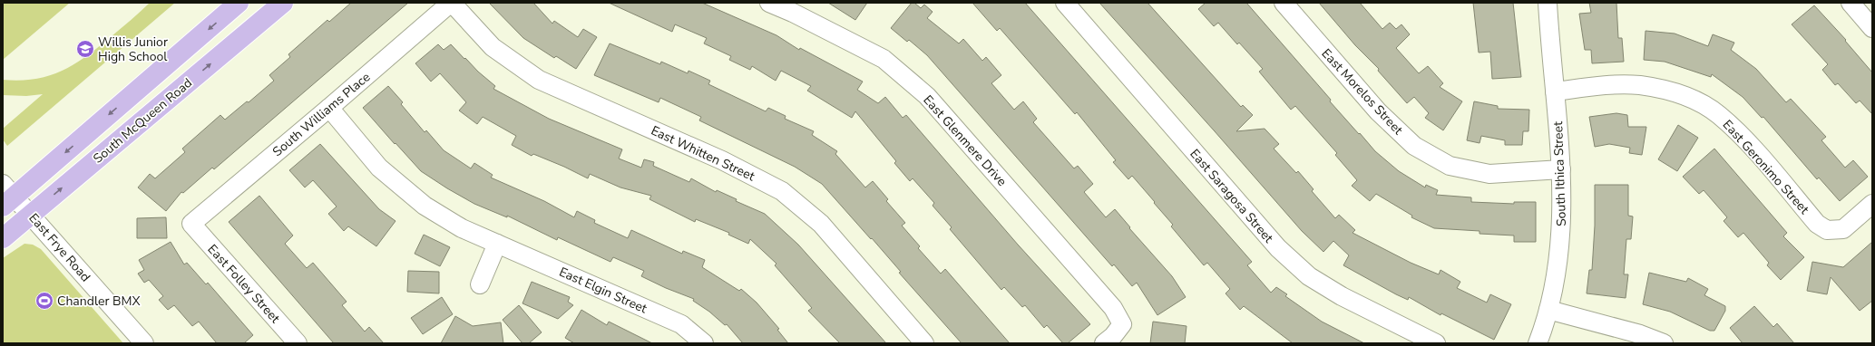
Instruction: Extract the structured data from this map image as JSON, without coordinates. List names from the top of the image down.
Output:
{
  "streets": {
    "main road": ["South McQueen Road"],
    "street": [
      "East Morelos Street",
      "South Williams Place",
      "East Glenmere Drive",
      "East Whitten Street",
      "East Geronimo Street",
      "South Ithica Street",
      "East Saragosa Street",
      "East Frye Road",
      "East Folley Street",
      "East Elgin Street"
    ]
  },
  "crossings": [
    ["East Morelos Street", "South Ithica Street"],
    ["South Williams Place", "East Whitten Street"],
    ["South Williams Place", "East Folley Street"],
    ["South Williams Place", "East Elgin Street"],
    ["South McQueen Road", "East Frye Road"],
    ["East Geronimo Street", "South Ithica Street"]
  ],
  "places": {
    "school or university": ["Willis Junior High School"],
    "sports": ["Chandler BMX"]
  }
}
